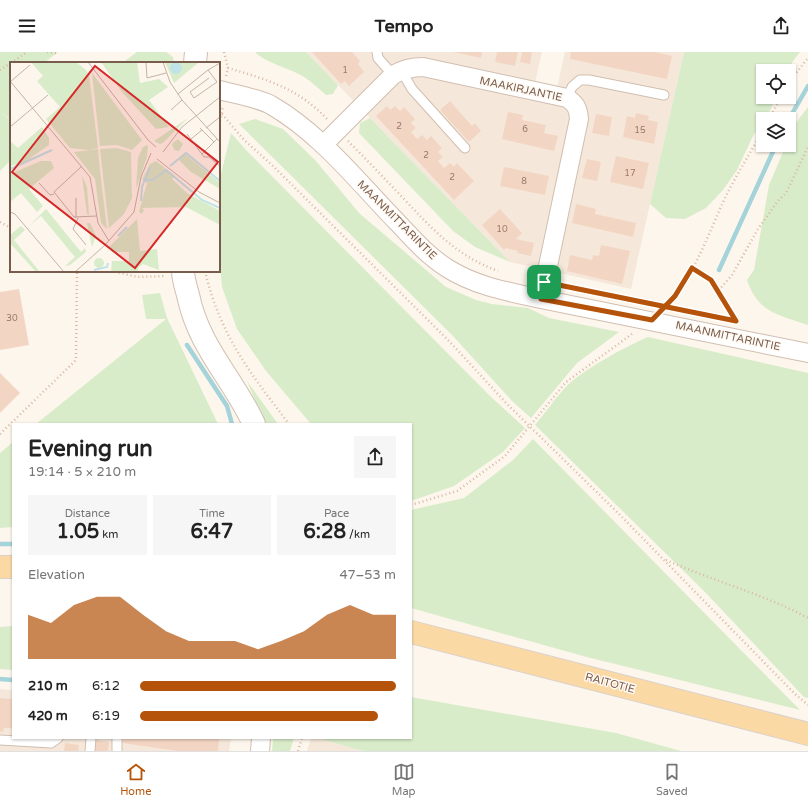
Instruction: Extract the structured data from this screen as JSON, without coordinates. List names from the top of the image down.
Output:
{
  "streets": {
    "main road": ["RAITOTIE"],
    "street": ["MAAKIRJANTIE", "MAANMITTARINTIE"]
  },
  "crossings": [
    ["MAAKIRJANTIE", "MAANMITTARINTIE"]
  ],
  "house_numbers": [
    "1",
    "2",
    "6",
    "15",
    "2",
    "17",
    "2",
    "8",
    "10",
    "30"
  ],
  "page": {
    "header": "Tempo",
    "heading": ["Evening run", "19:14 · 5 × 210 m"],
    "stats": [
      ["Distance", "1.05 km"],
      ["Time", "6:47"],
      ["Pace", "6:28 /km"]
    ],
    "chart": ["Elevation", "47–53 m"],
    "list": [
      {
        "name": "210 m",
        "note": "6:12"
      },
      {
        "name": "420 m",
        "note": "6:19"
      }
    ],
    "tabs": ["Home", "Map", "Saved"]
  }
}
